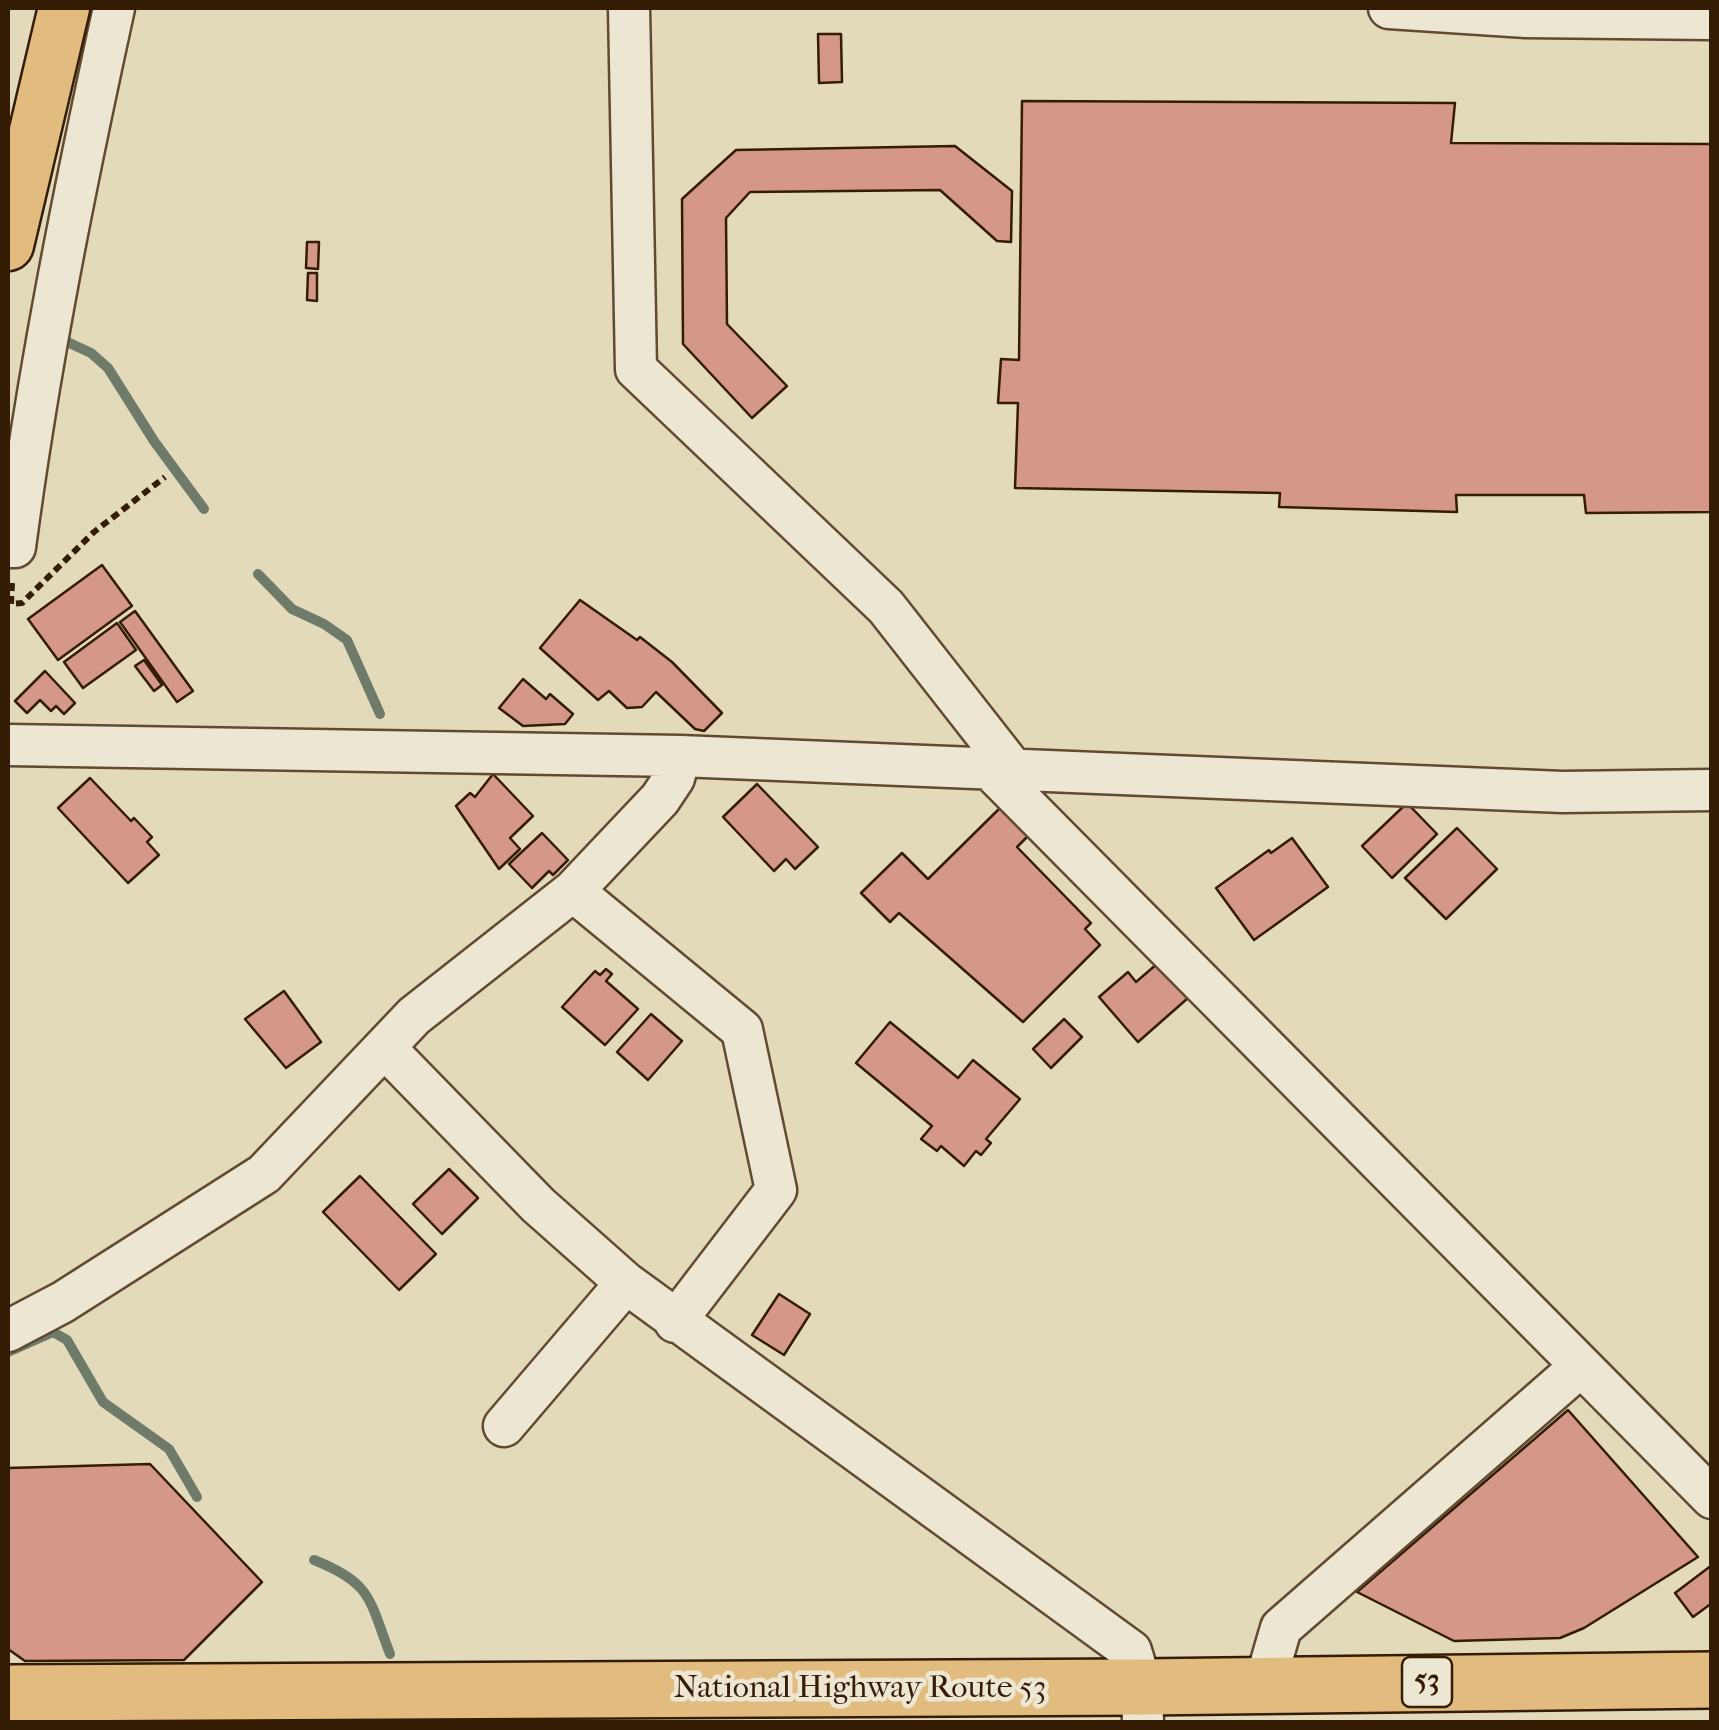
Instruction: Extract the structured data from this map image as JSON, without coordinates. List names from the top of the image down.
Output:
{
  "streets": {
    "highway": ["53", "National Highway Route 53"]
  }
}
